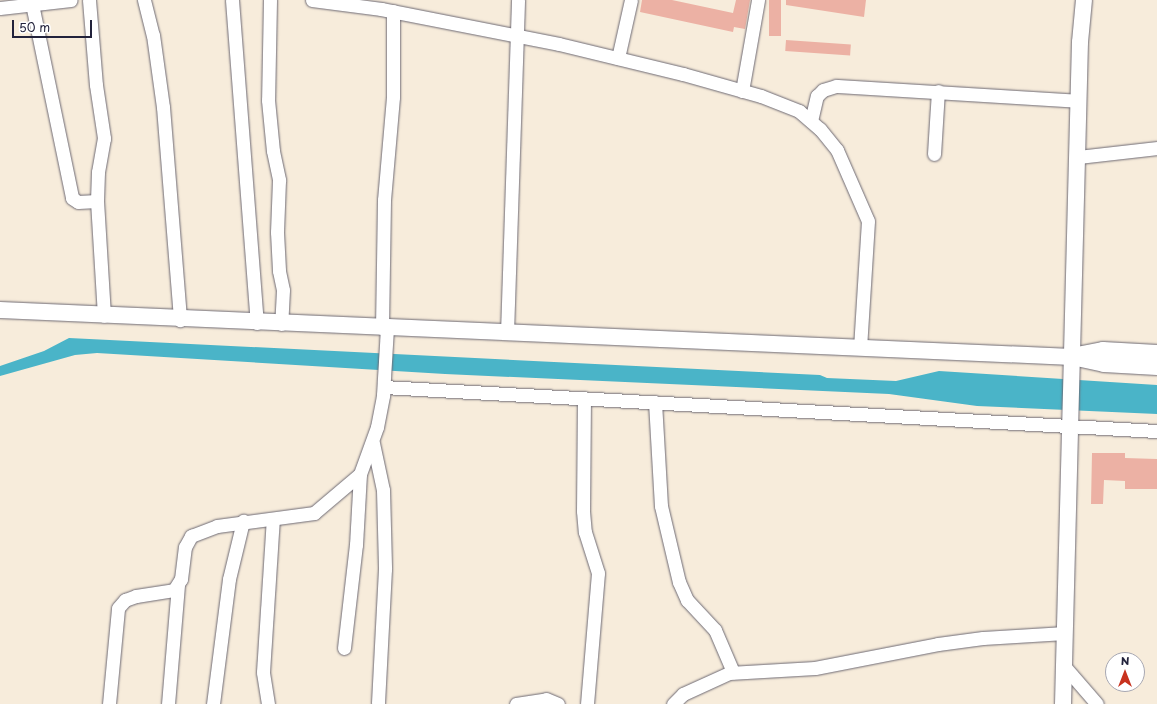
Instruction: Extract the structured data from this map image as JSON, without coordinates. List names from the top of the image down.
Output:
{
  "scale_bar": "50 m",
  "north": "top"
}
